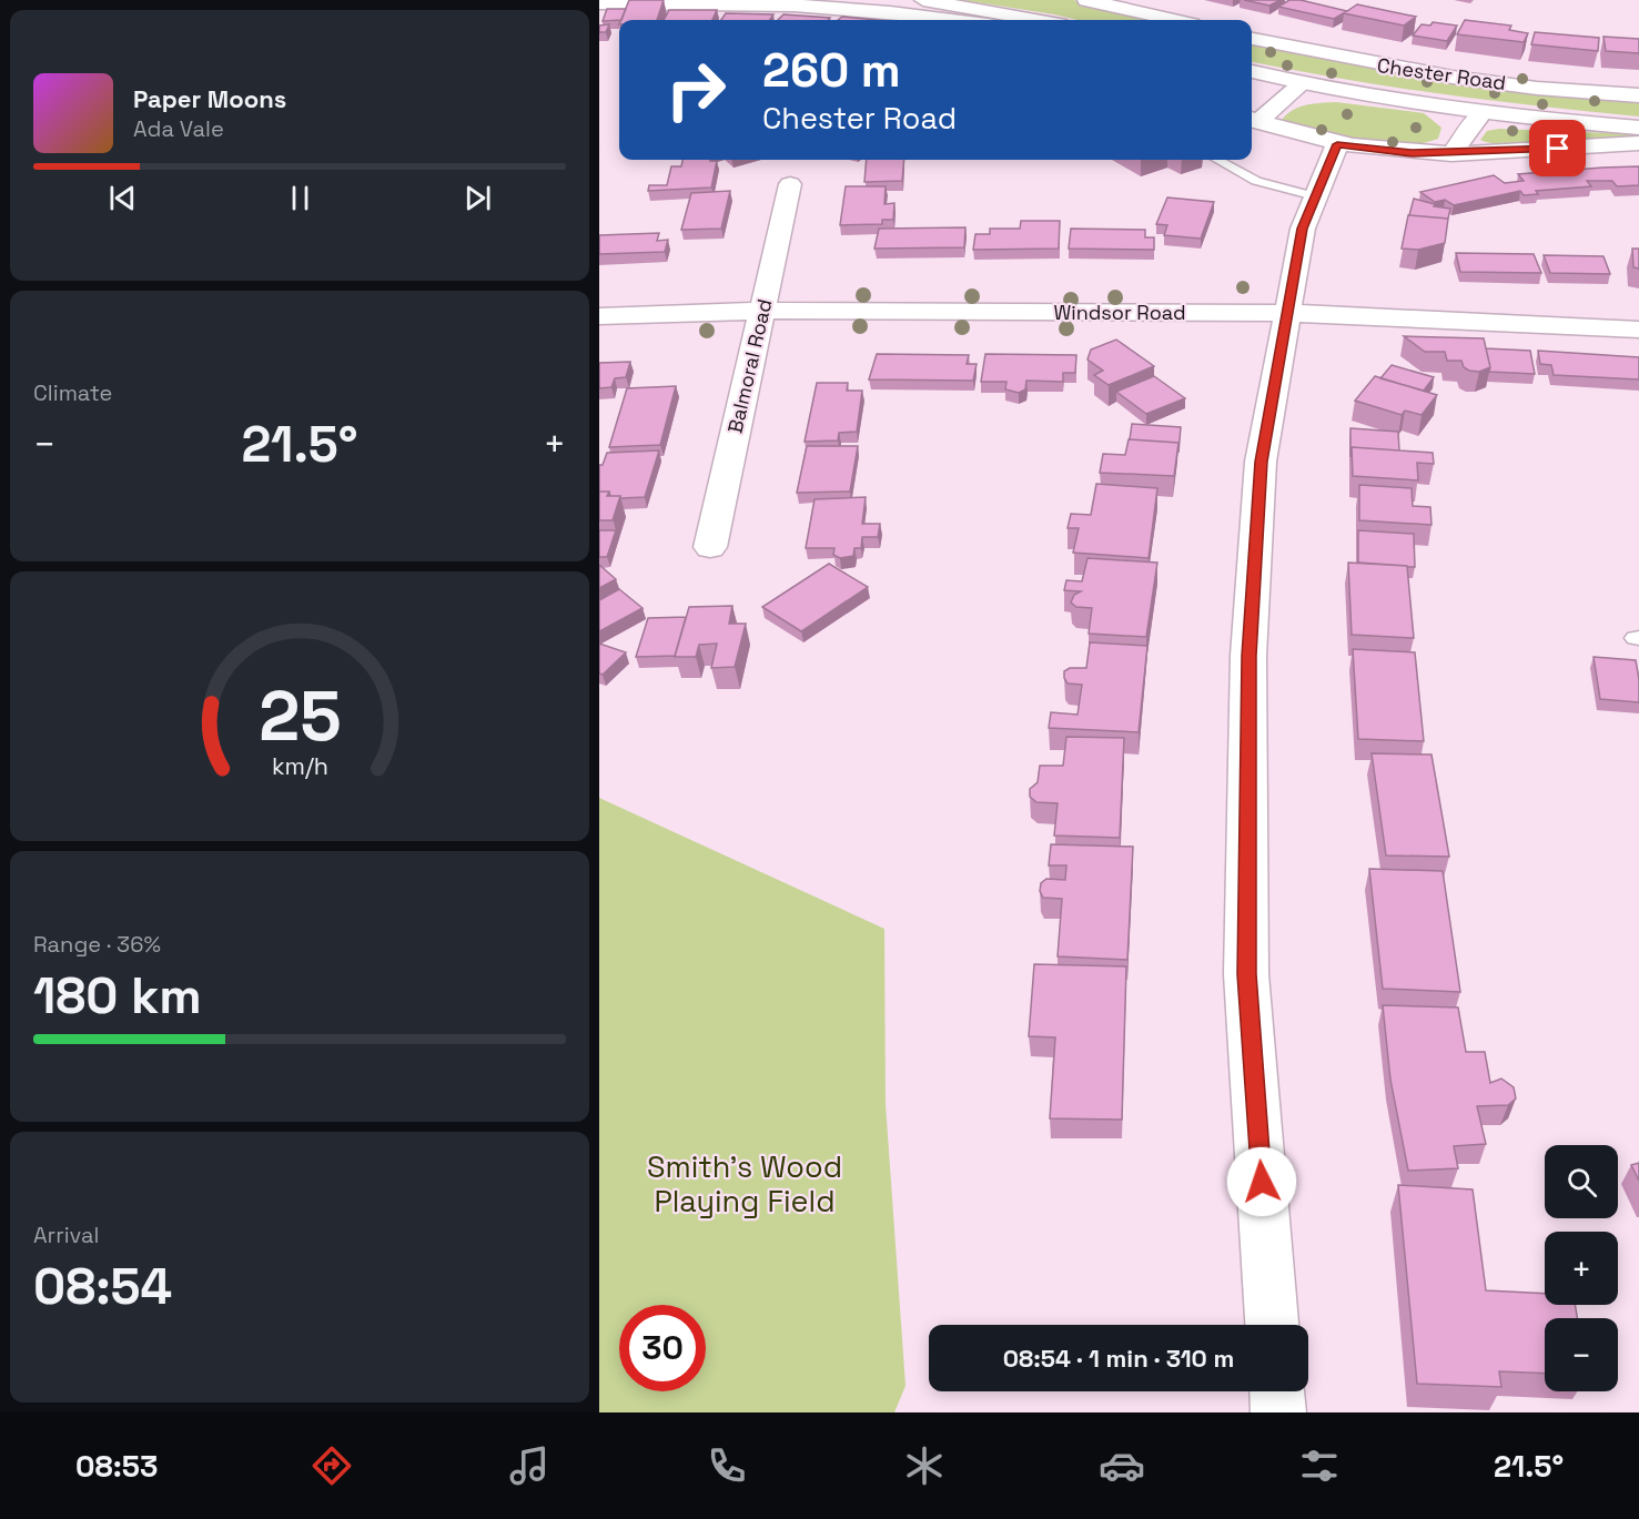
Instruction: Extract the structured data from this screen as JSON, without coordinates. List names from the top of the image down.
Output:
{
  "streets": {
    "street": ["Chester Road", "Windsor Road", "Balmoral Road"]
  },
  "crossings": [
    ["Windsor Road", "Balmoral Road"]
  ],
  "parks": ["Smith's Wood Playing Field"],
  "page": {
    "turn": ["260 m", "Chester Road"],
    "song": ["Paper Moons", "Ada Vale"],
    "tile": [
      "Climate",
      ["Range · 36%", "180 km"],
      ["Arrival", "08:54"]
    ],
    "heat": ["−", "21.5°", "+"],
    "map_buttons": ["+", "−"],
    "limit": "30",
    "trip": "08:54 · 1 min · 310 m",
    "tabs": ["08:53", "21.5°"],
    "gauge": ["25", "km/h"]
  }
}
